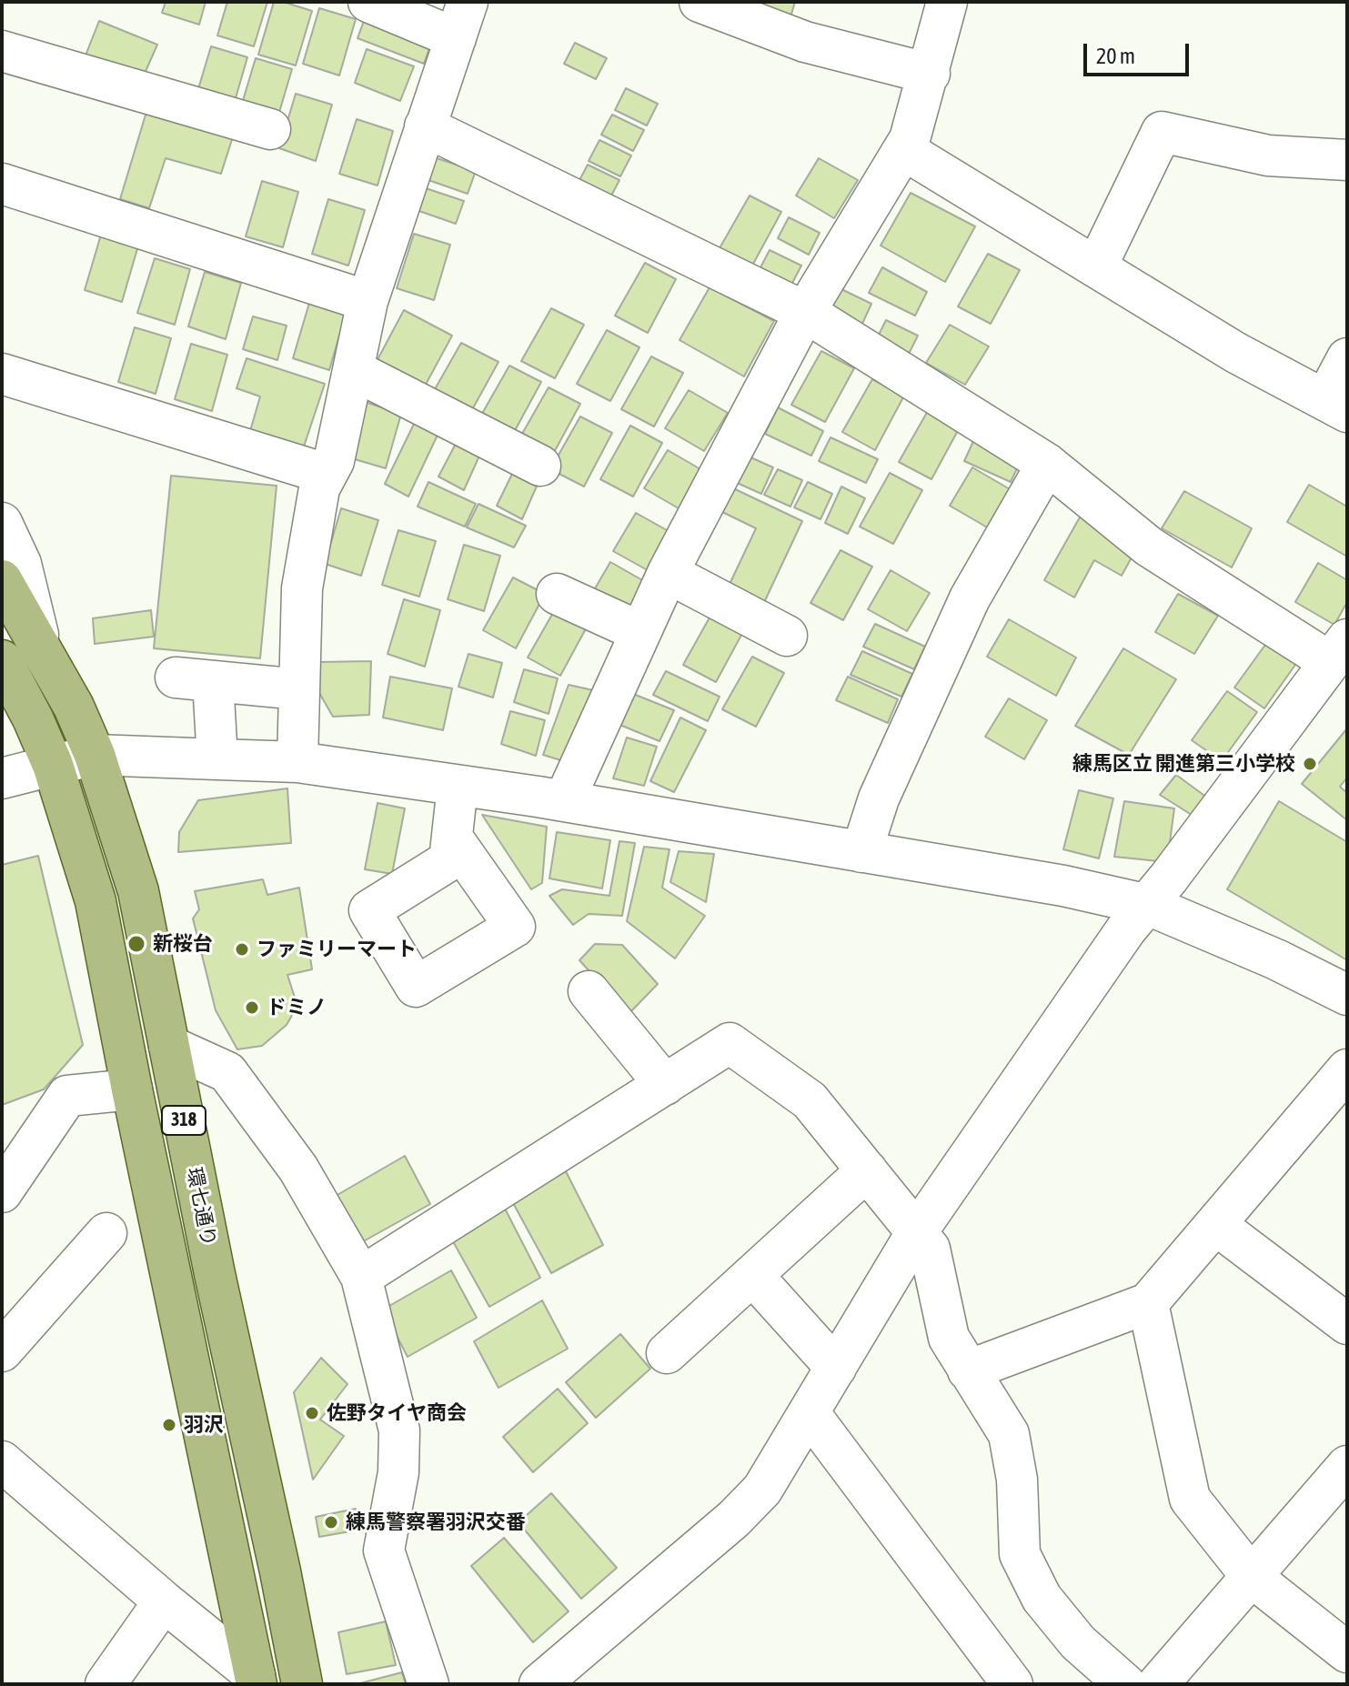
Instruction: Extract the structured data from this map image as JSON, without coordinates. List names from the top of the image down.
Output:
{
  "streets": {
    "main road": ["318", "環七通り"]
  },
  "places": [
    "練馬区立 開進第三小学校",
    "新桜台",
    "ファミリーマート",
    "ドミノ",
    "佐野タイヤ商会",
    "羽沢",
    "練馬警察署羽沢交番"
  ],
  "scale_bar": "20 m"
}
